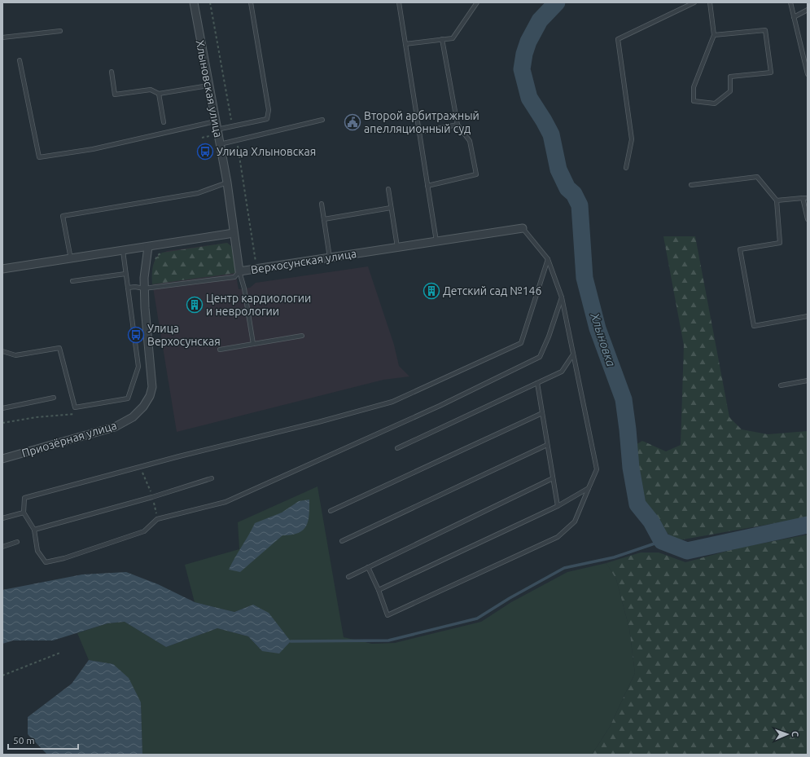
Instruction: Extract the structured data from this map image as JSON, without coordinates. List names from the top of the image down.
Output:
{
  "streets": {
    "street": ["Хлыновская улица", "Верхосунская улица", "Приозёрная улица"]
  },
  "crossings": [
    ["Хлыновская улица", "Верхосунская улица"]
  ],
  "water": ["Хлыновка"],
  "places": {
    "public building": ["Второй арбитражный апелляционный суд"],
    "bus stop": ["Улица Хлыновская", "Улица Верхосунская"],
    "building": ["Детский сад №146", "Центр кардиологии и неврологии"]
  },
  "scale_bar": "50 m",
  "north": "right"
}
